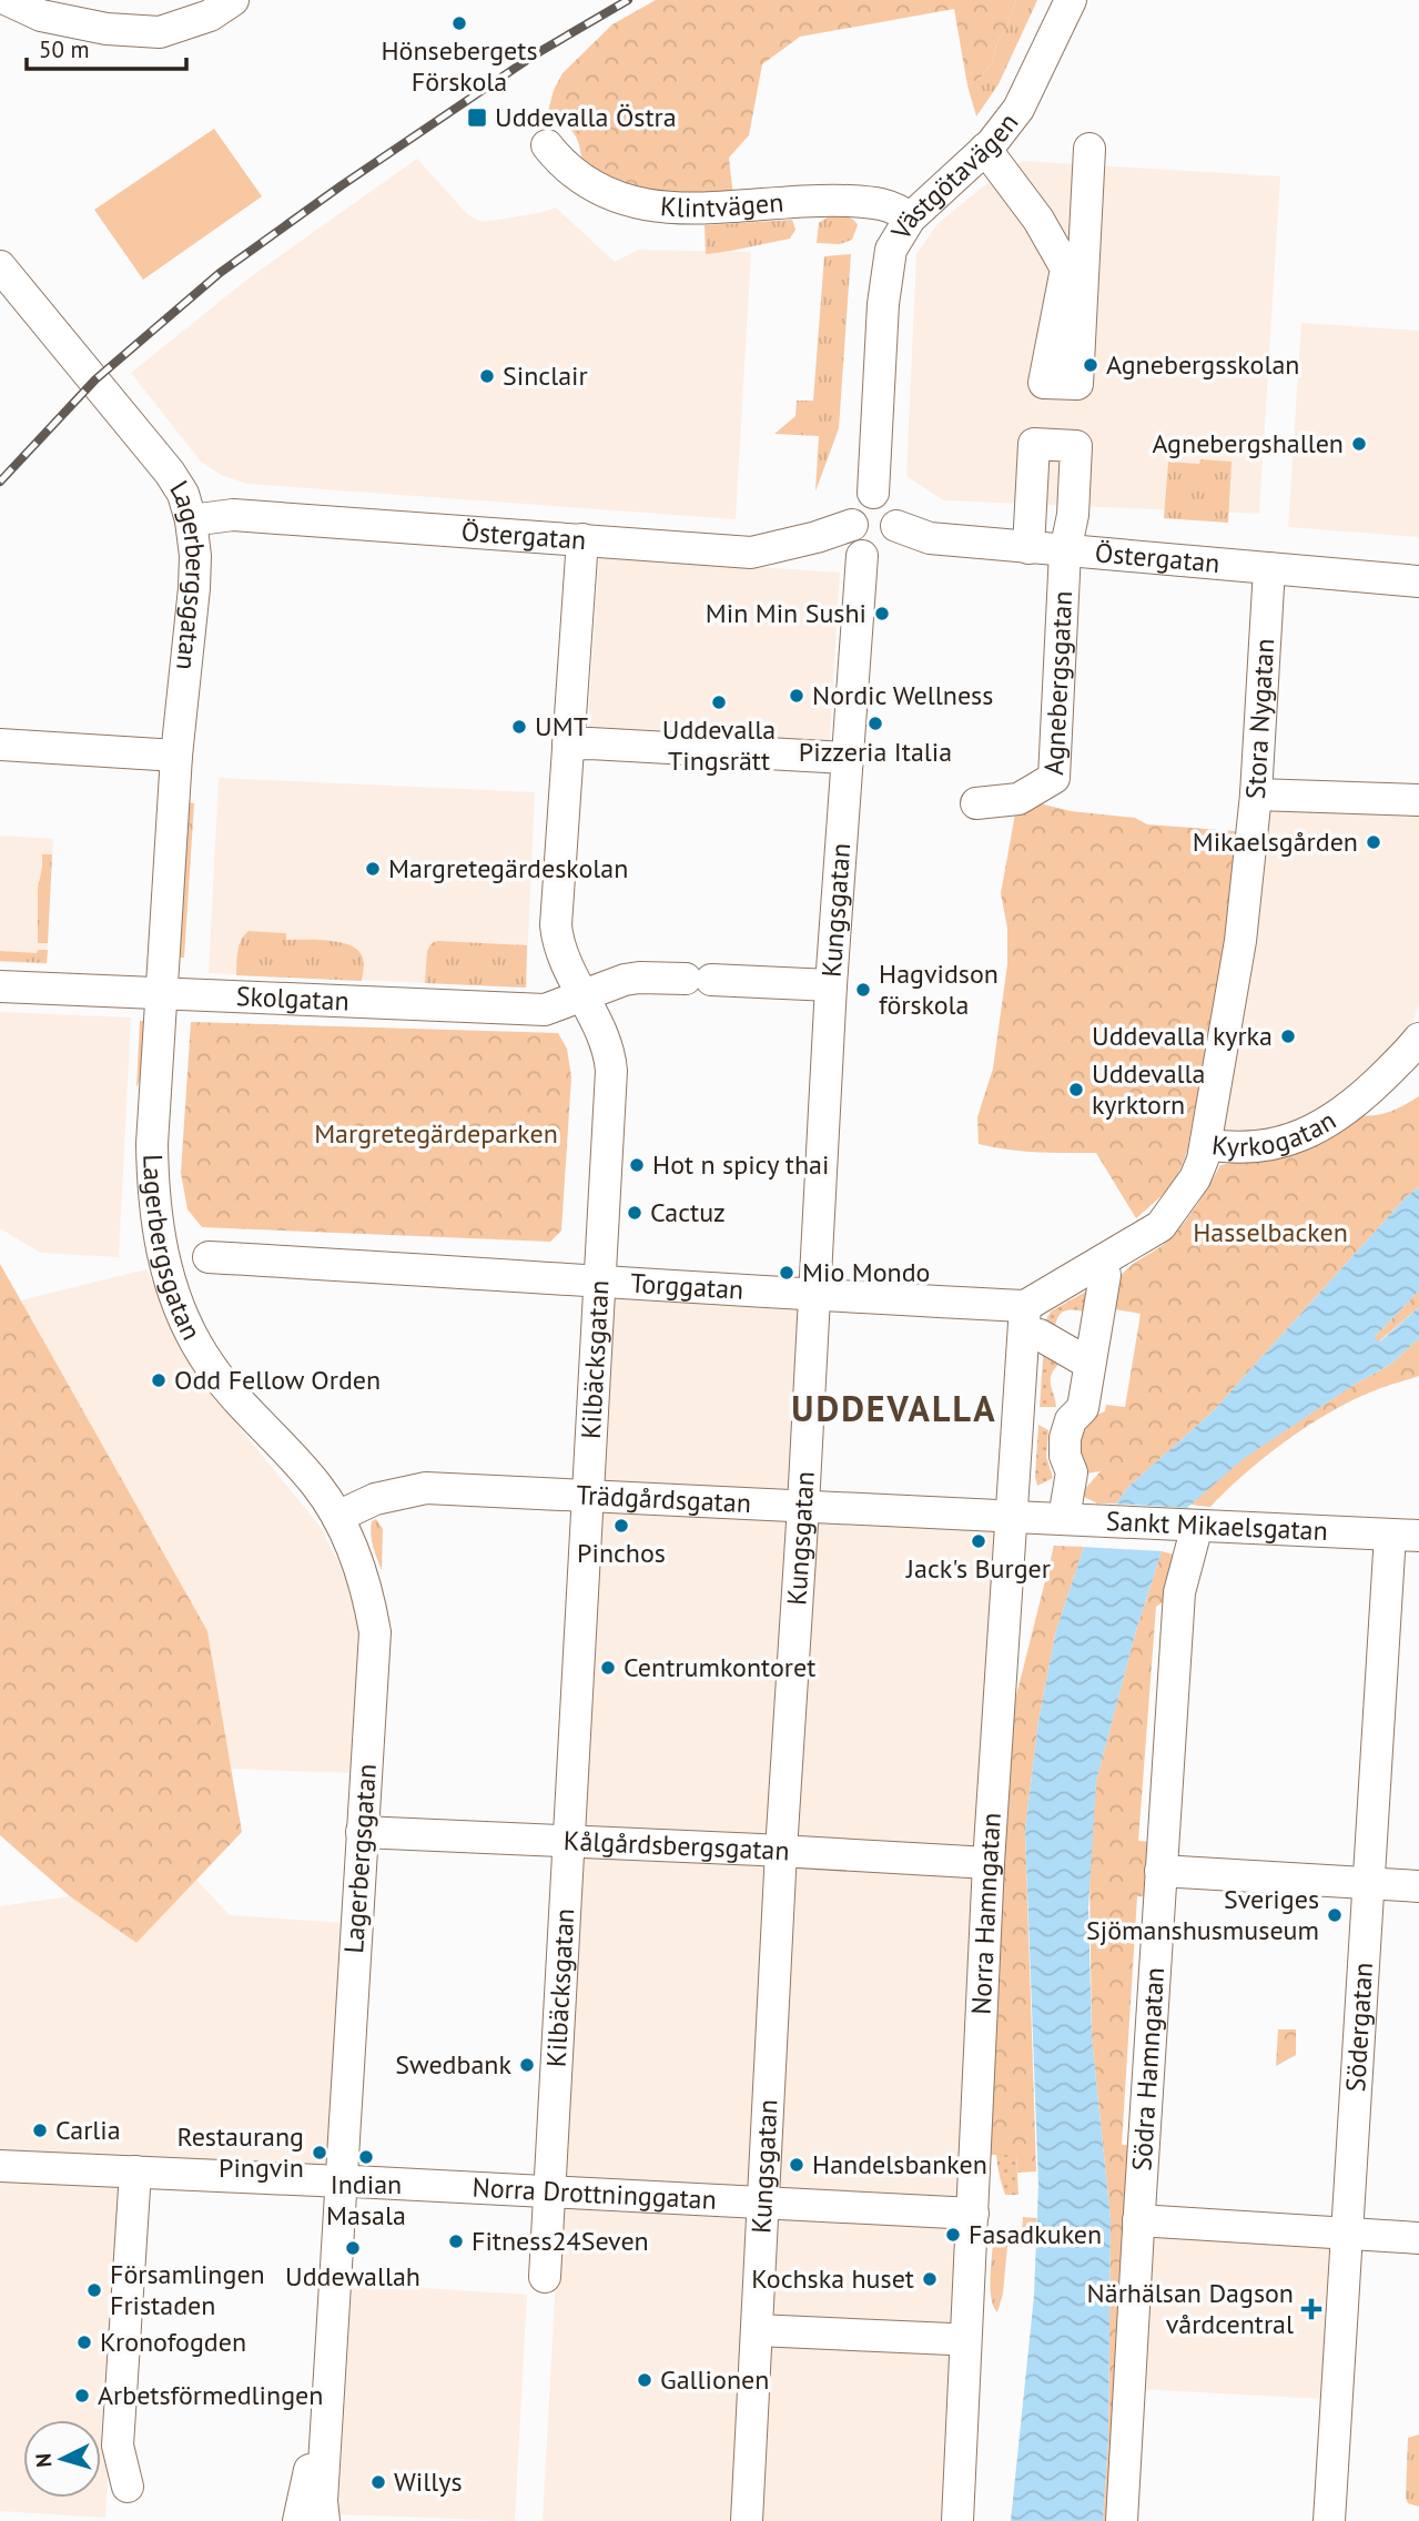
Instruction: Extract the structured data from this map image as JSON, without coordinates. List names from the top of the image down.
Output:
{
  "streets": {
    "street": [
      "Västgötavägen",
      "Klintvägen",
      "Östergatan",
      "Lagerbergsgatan",
      "Agnebergsgatan",
      "Stora Nygatan",
      "Kungsgatan",
      "Skolgatan",
      "Kyrkogatan",
      "Torggatan",
      "Kilbäcksgatan",
      "Trädgårdsgatan",
      "Sankt Mikaelsgatan",
      "Kålgårdsbergsgatan",
      "Norra Hamngatan",
      "Södergatan",
      "Södra Hamngatan",
      "Norra Drottninggatan"
    ]
  },
  "crossings": [
    ["Västgötavägen", "Klintvägen"],
    ["Västgötavägen", "Östergatan"],
    ["Östergatan", "Lagerbergsgatan"],
    ["Östergatan", "Agnebergsgatan"],
    ["Östergatan", "Stora Nygatan"],
    ["Östergatan", "Kilbäcksgatan"],
    ["Lagerbergsgatan", "Skolgatan"],
    ["Lagerbergsgatan", "Trädgårdsgatan"],
    ["Lagerbergsgatan", "Kålgårdsbergsgatan"],
    ["Lagerbergsgatan", "Norra Drottninggatan"],
    ["Stora Nygatan", "Kyrkogatan"],
    ["Kungsgatan", "Skolgatan"],
    ["Kungsgatan", "Torggatan"],
    ["Kungsgatan", "Trädgårdsgatan"],
    ["Kungsgatan", "Kålgårdsbergsgatan"],
    ["Kungsgatan", "Norra Drottninggatan"],
    ["Skolgatan", "Kilbäcksgatan"],
    ["Kyrkogatan", "Torggatan"],
    ["Kyrkogatan", "Norra Hamngatan"],
    ["Torggatan", "Kilbäcksgatan"],
    ["Torggatan", "Norra Hamngatan"],
    ["Kilbäcksgatan", "Trädgårdsgatan"],
    ["Kilbäcksgatan", "Kålgårdsbergsgatan"],
    ["Kilbäcksgatan", "Norra Drottninggatan"],
    ["Trädgårdsgatan", "Sankt Mikaelsgatan"],
    ["Trädgårdsgatan", "Norra Hamngatan"],
    ["Sankt Mikaelsgatan", "Norra Hamngatan"],
    ["Sankt Mikaelsgatan", "Södergatan"],
    ["Sankt Mikaelsgatan", "Södra Hamngatan"],
    ["Kålgårdsbergsgatan", "Norra Hamngatan"],
    ["Norra Hamngatan", "Norra Drottninggatan"]
  ],
  "districts": ["UDDEVALLA"],
  "parks": ["Margretegärdeparken", "Hasselbacken"],
  "places": {
    "other": [
      "Hönsebergets Förskola",
      "Agnebergsskolan",
      "Sinclair",
      "Agnebergshallen",
      "Min Min Sushi",
      "Nordic Wellness",
      "Uddevalla Tingsrätt",
      "Pizzeria Italia",
      "UMT",
      "Mikaelsgården",
      "Margretegärdeskolan",
      "Hagvidson förskola",
      "Uddevalla kyrka",
      "Uddevalla kyrktorn",
      "Hot n spicy thai",
      "Cactuz",
      "Mio Mondo",
      "Odd Fellow Orden",
      "Pinchos",
      "Jack's Burger",
      "Centrumkontoret",
      "Sveriges Sjömanshusmuseum",
      "Swedbank",
      "Carlia",
      "Restaurang Pingvin",
      "Indian Masala",
      "Handelsbanken",
      "Fasadkuken",
      "Fitness24Seven",
      "Uddewallah",
      "Kochska huset",
      "Församlingen Fristaden",
      "Kronofogden",
      "Gallionen",
      "Arbetsförmedlingen",
      "Willys"
    ],
    "transit": ["Uddevalla Östra"],
    "health": ["Närhälsan Dagson vårdcentral"]
  },
  "scale_bar": "50 m",
  "north": "left"
}
